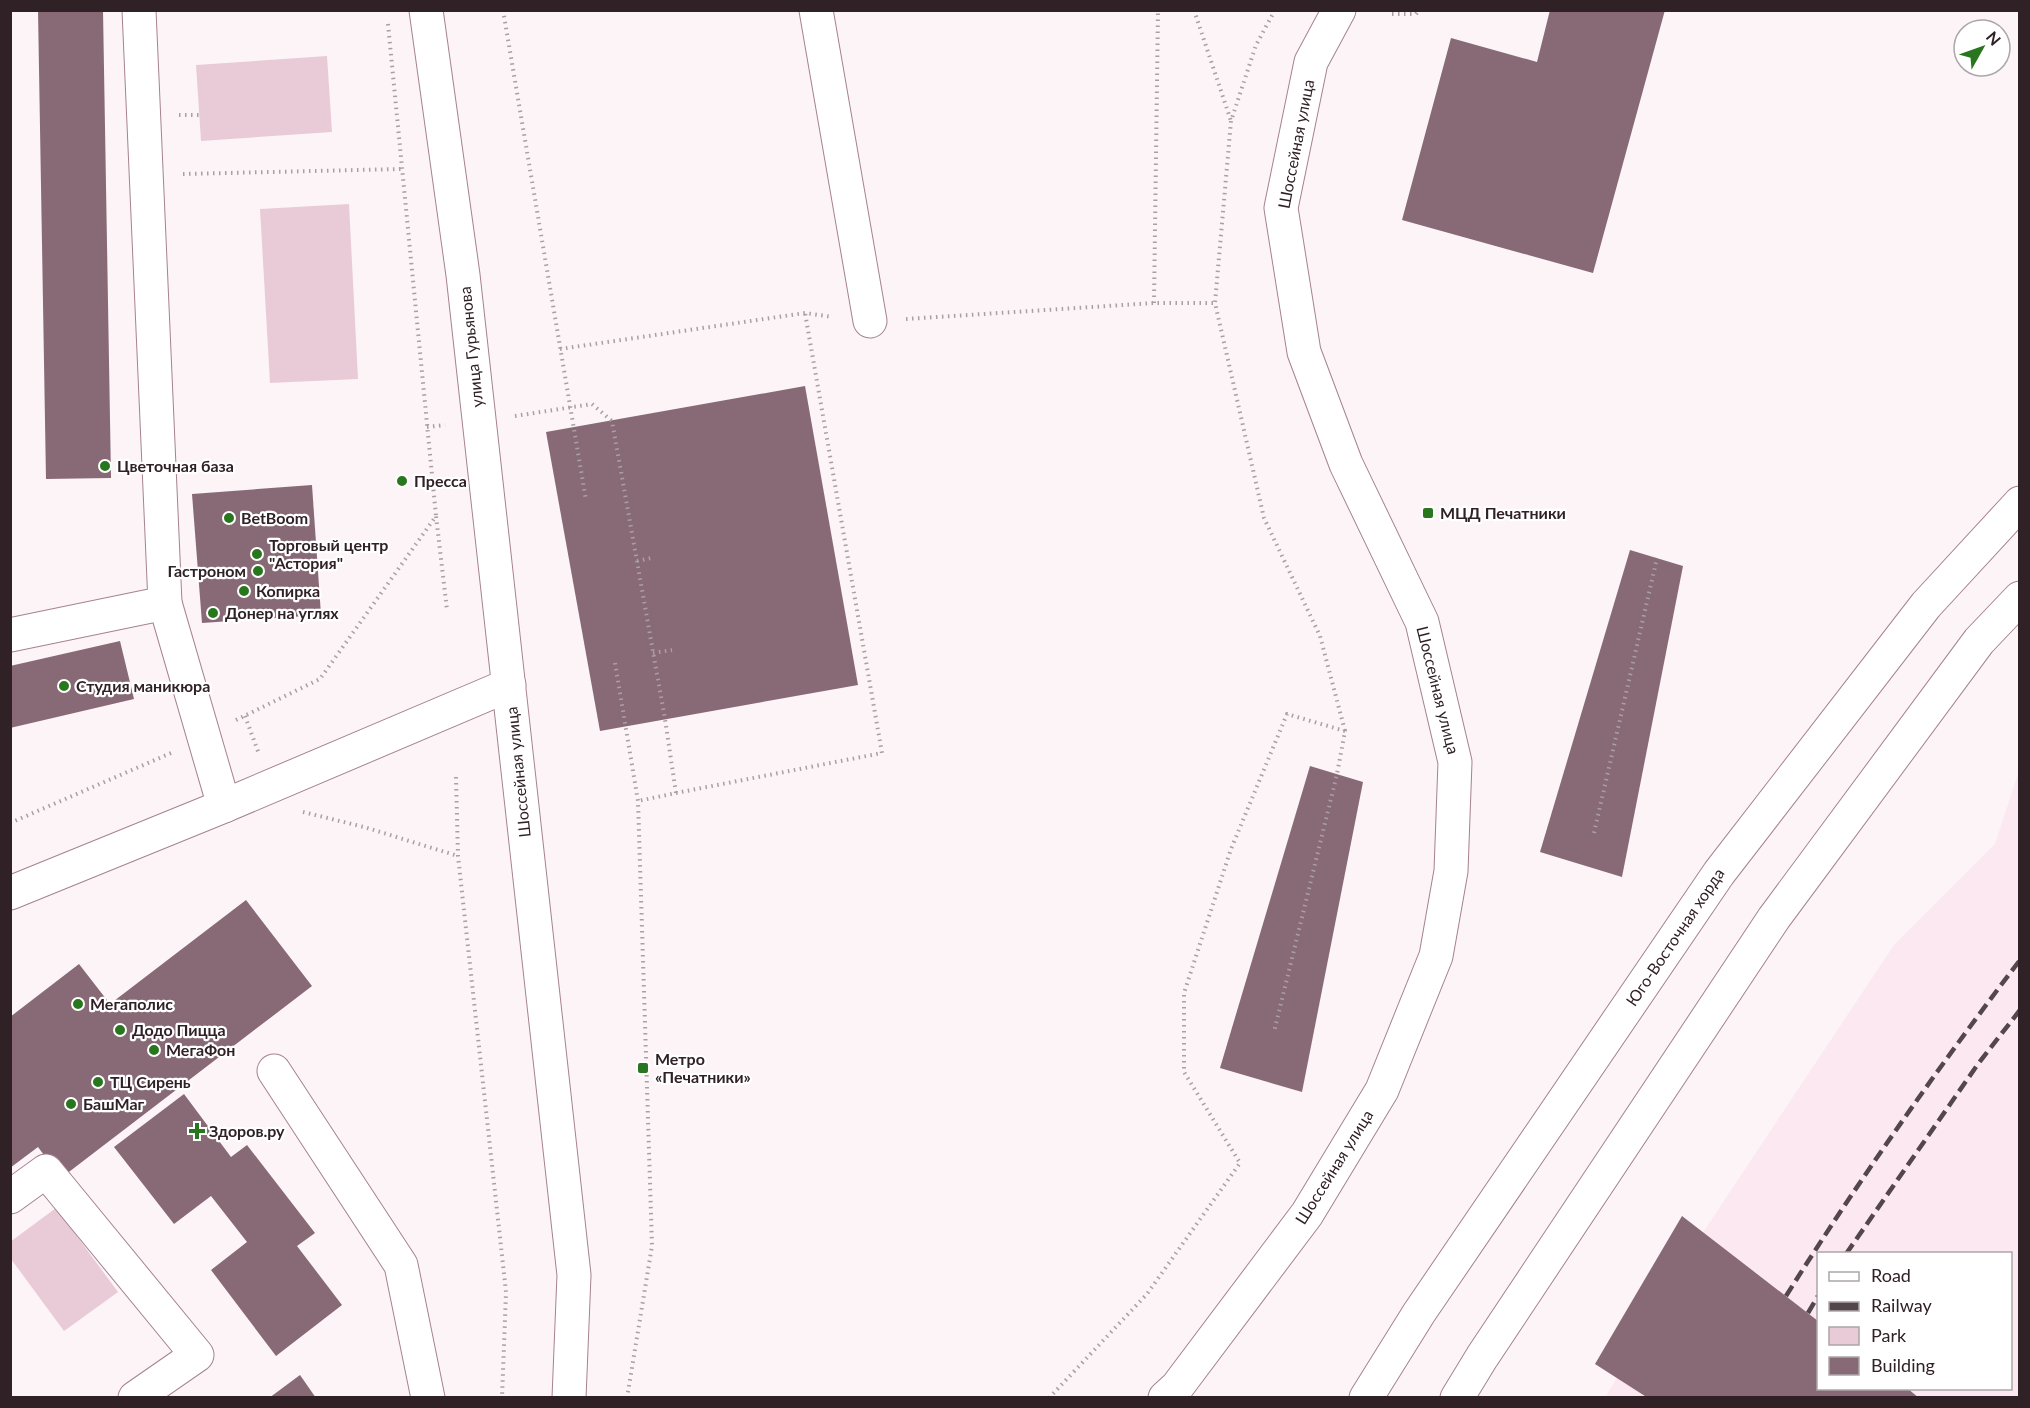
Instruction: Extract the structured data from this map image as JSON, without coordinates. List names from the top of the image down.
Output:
{
  "streets": {
    "main road": ["Шоссейная улица", "улица Гурьянова", "Юго-Восточная хорда"]
  },
  "crossings": [
    ["Шоссейная улица", "улица Гурьянова"]
  ],
  "places": {
    "other": [
      "Цветочная база",
      "Пресса",
      "BetBoom",
      "Торговый центр \"Астория\"",
      "Гастроном",
      "Копирка",
      "Донер на углях",
      "Студия маникюра",
      "Мегаполис",
      "Додо Пицца",
      "МегаФон",
      "ТЦ Сирень",
      "БашМаг"
    ],
    "transit": ["МЦД Печатники", "Метро «Печатники»"],
    "health": ["Здоров.ру"]
  },
  "legend": [
    "Road",
    "Railway",
    "Park",
    "Building"
  ],
  "north": "top right"
}
